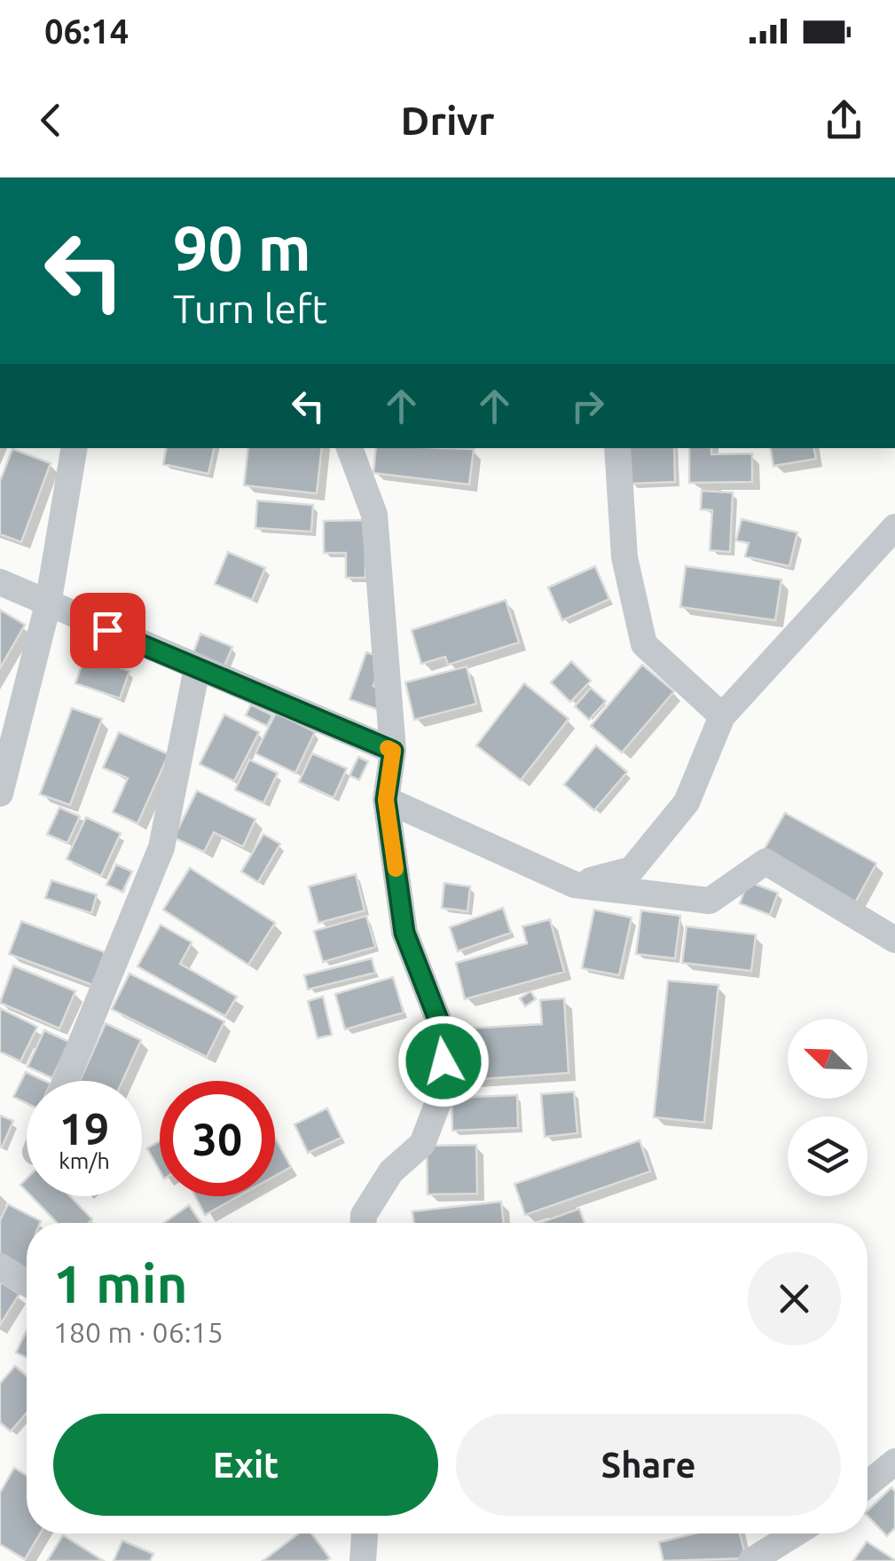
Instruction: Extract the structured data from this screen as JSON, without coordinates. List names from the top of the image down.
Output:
{
  "north": "top left",
  "page": {
    "status": "06:14",
    "header": "Drivr",
    "turn": ["90 m", "Turn left"],
    "speed": "19 km/h",
    "limit": "30",
    "heading": ["1 min", "180 m · 06:15"],
    "buttons": ["Exit", "Share"]
  }
}
